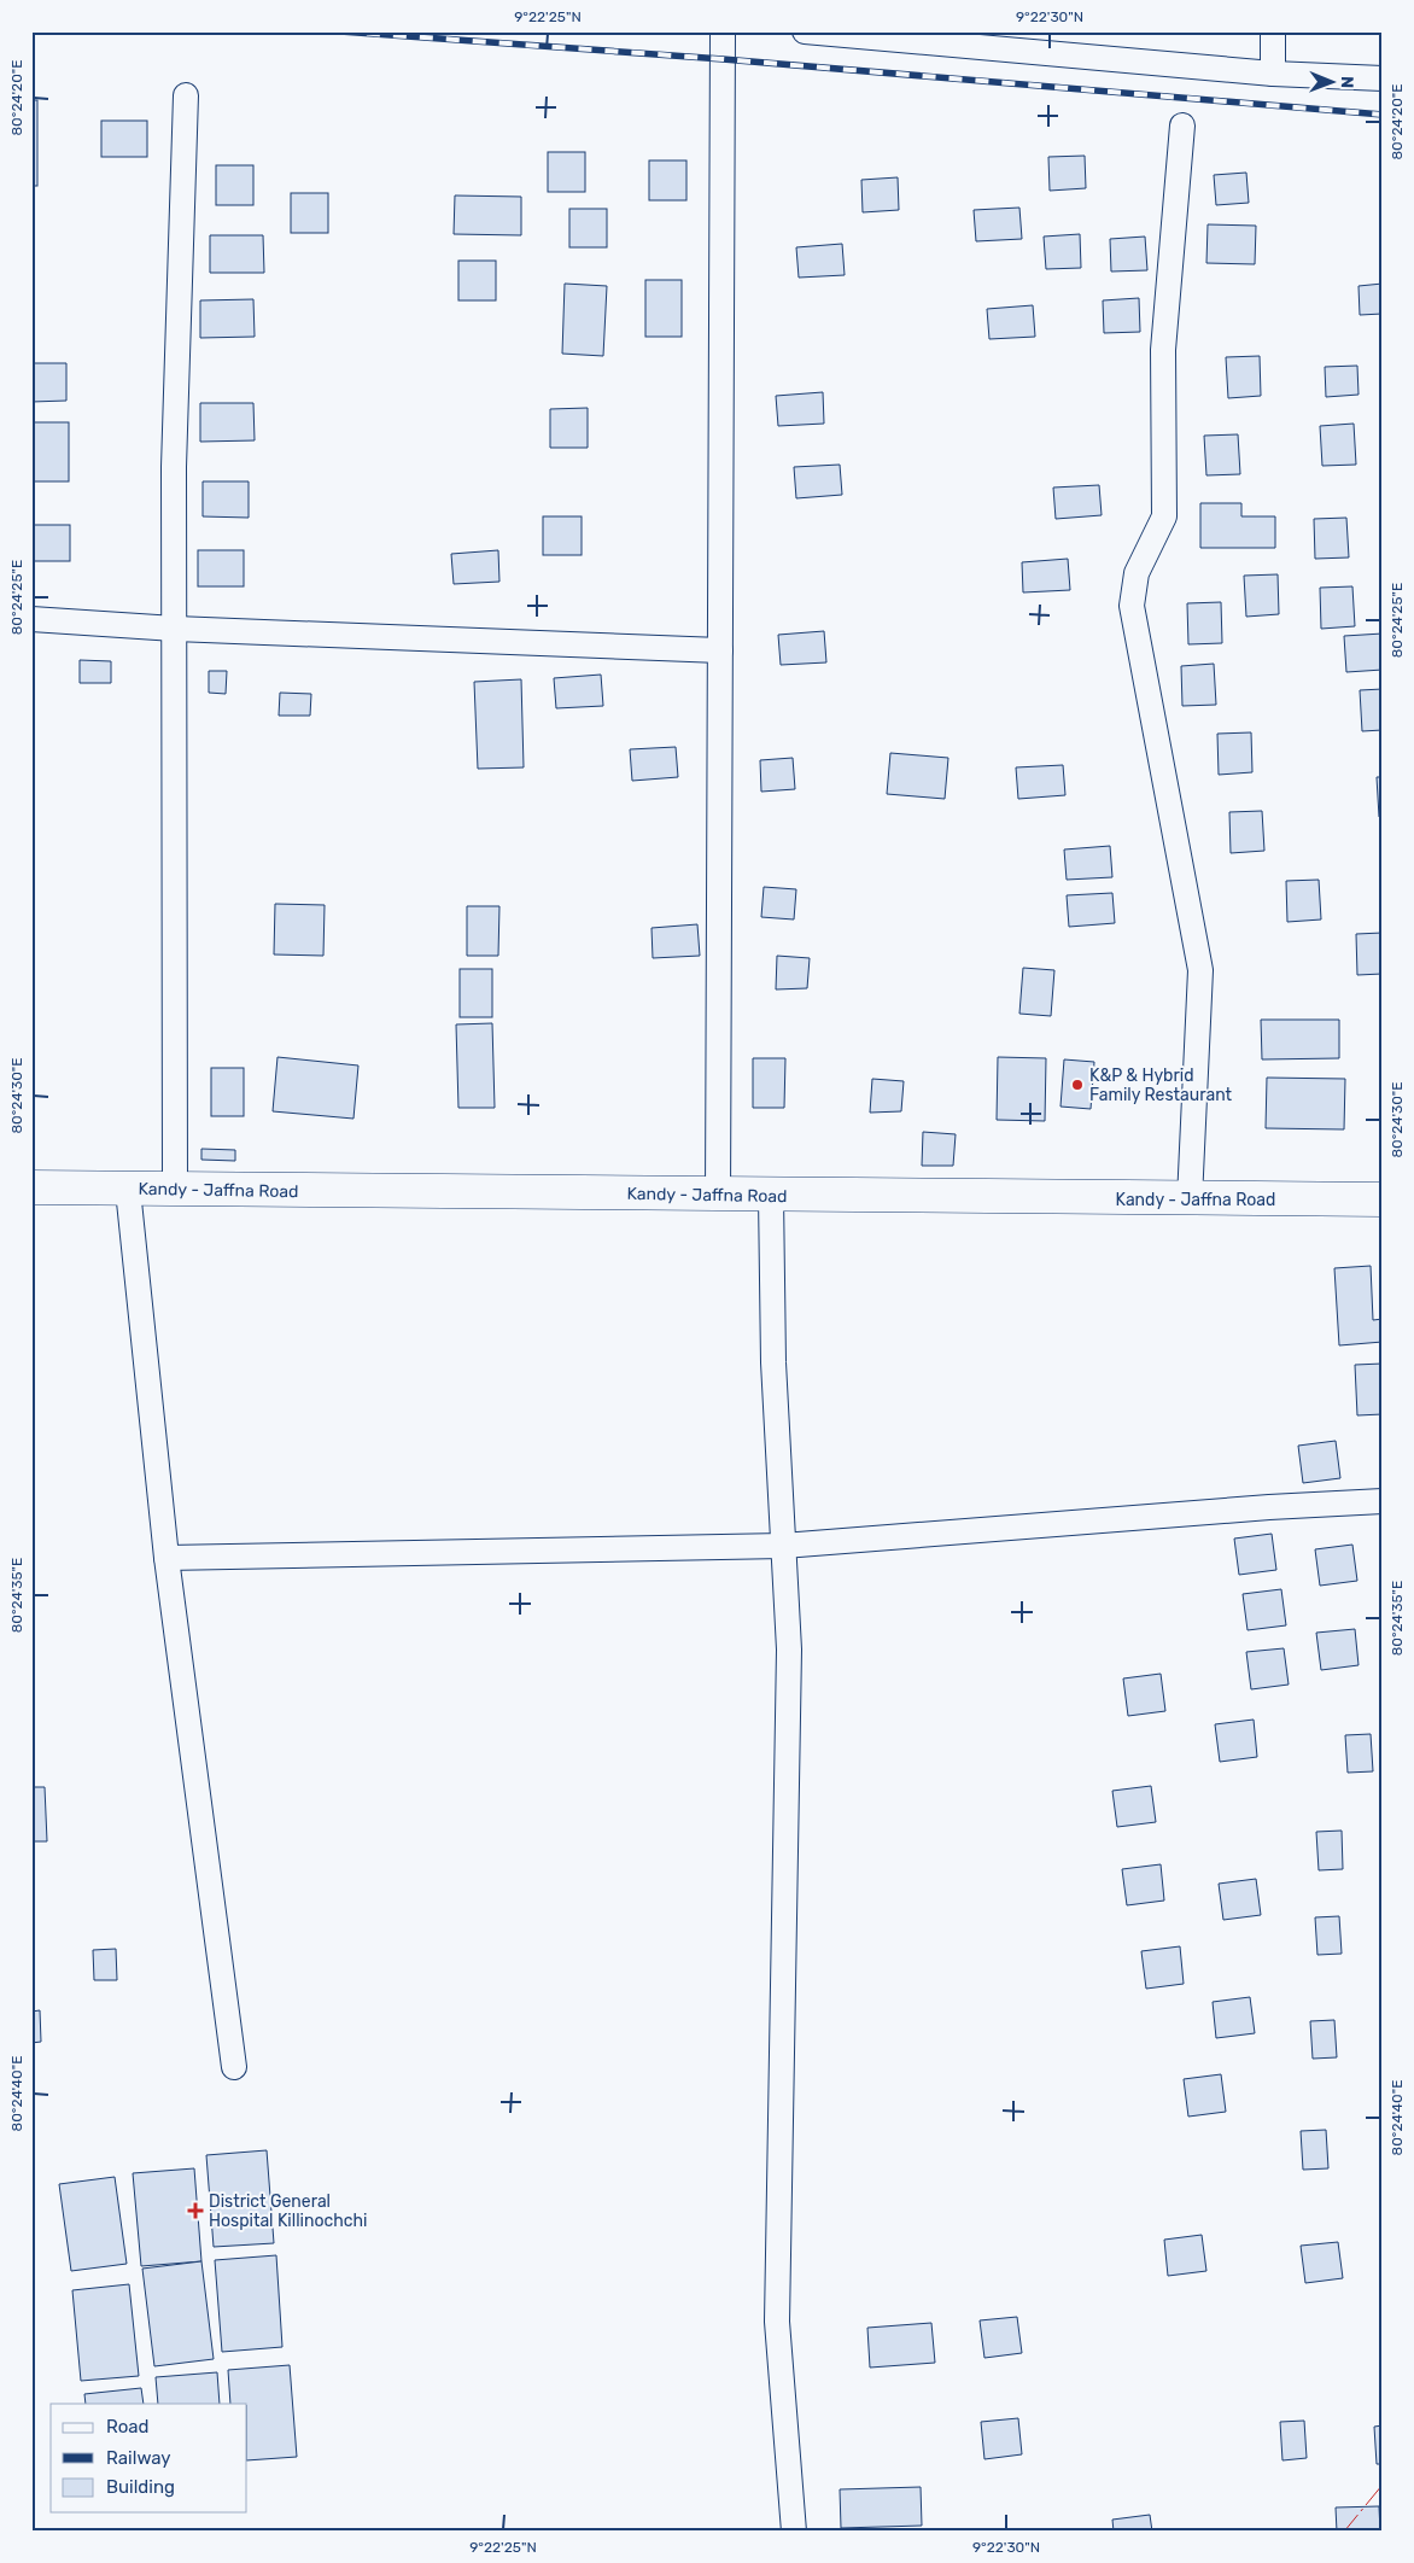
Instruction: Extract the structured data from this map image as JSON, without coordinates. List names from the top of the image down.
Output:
{
  "streets": {
    "highway": ["Kandy - Jaffna Road"]
  },
  "places": {
    "other": ["K&P & Hybrid Family Restaurant"],
    "health": ["District General Hospital Killinochchi"]
  },
  "legend": ["Road", "Railway", "Building"],
  "north": "right",
  "coordinates": [
    "9°22'25\"N",
    "9°22'30\"N",
    "80°24'20\"E",
    "80°24'25\"E",
    "80°24'30\"E",
    "80°24'35\"E",
    "80°24'40\"E"
  ]
}
